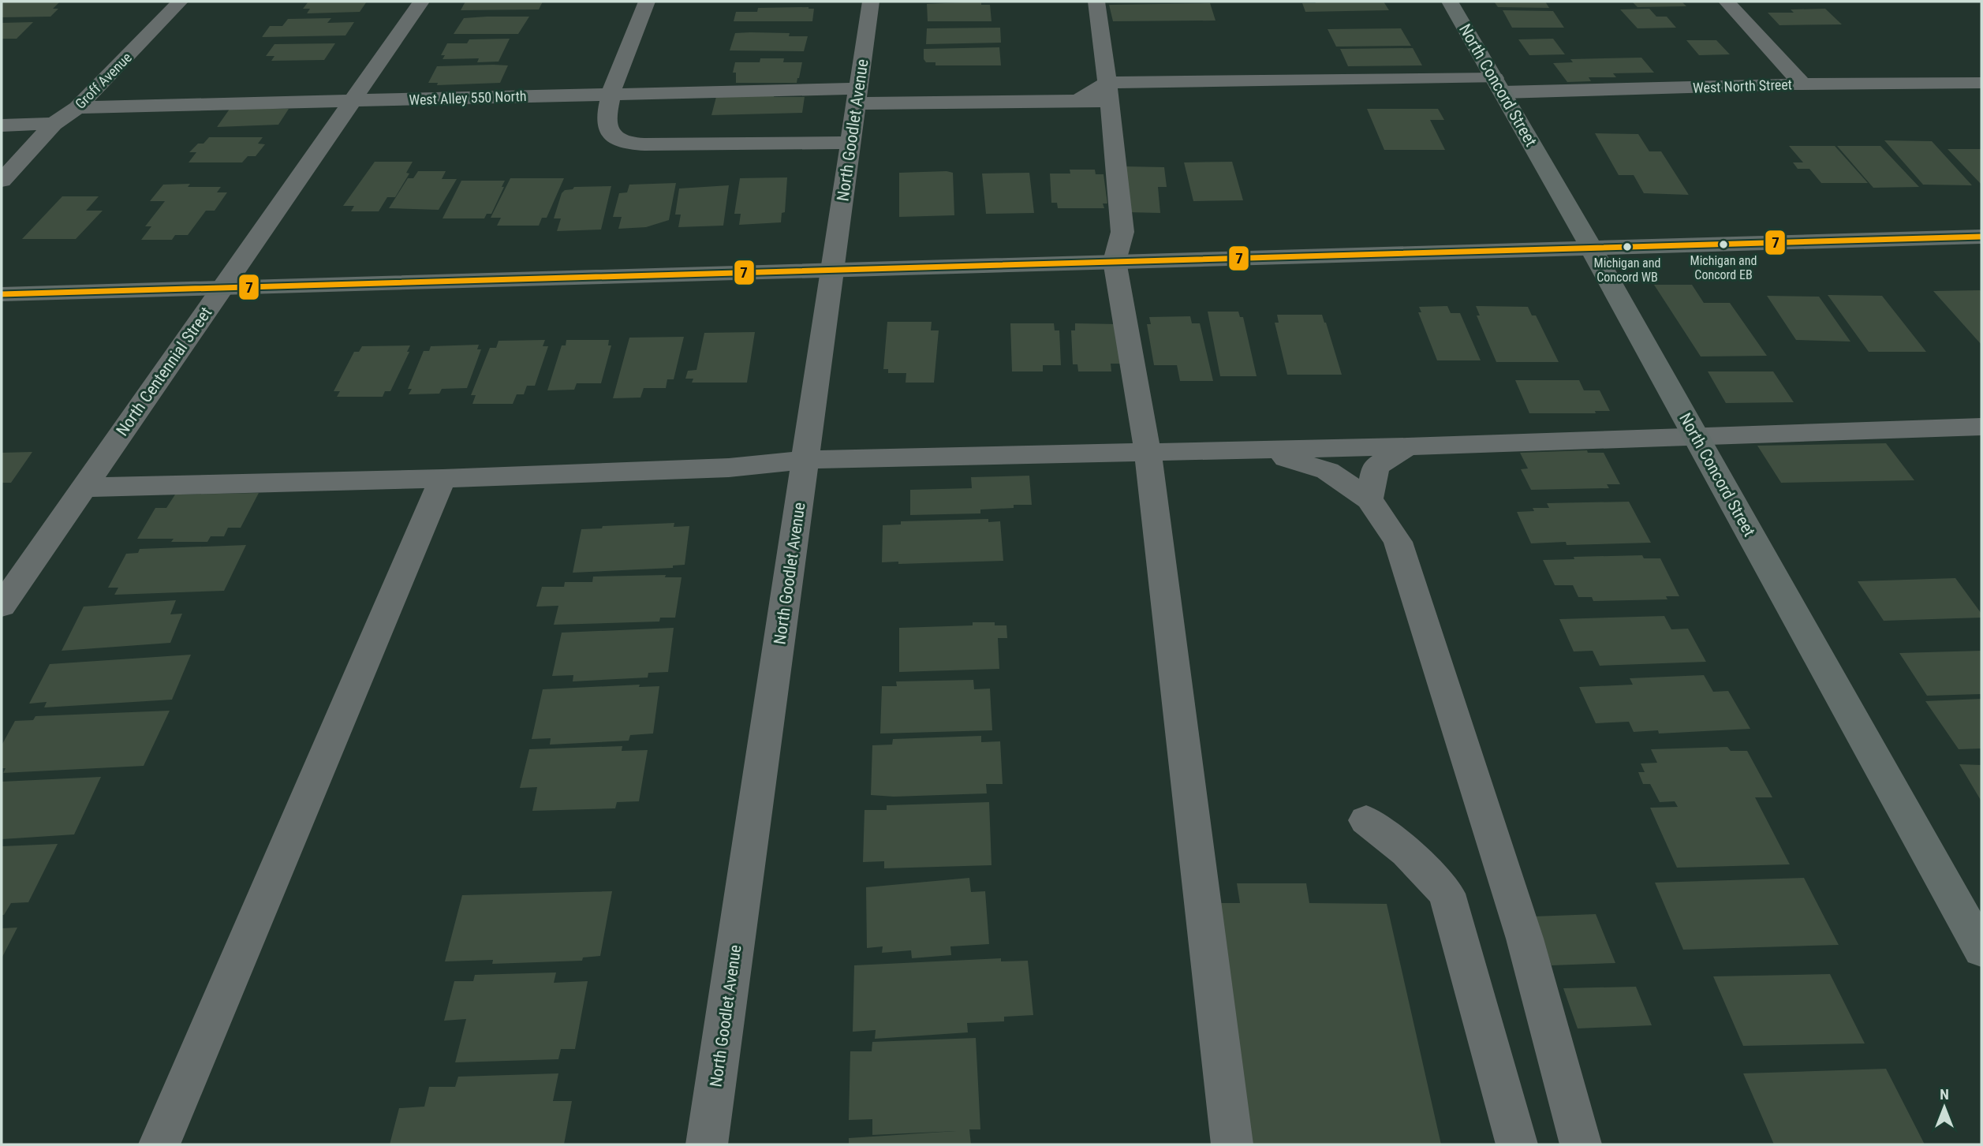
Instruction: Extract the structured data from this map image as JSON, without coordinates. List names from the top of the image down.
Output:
{
  "streets": {
    "main road": ["North Concord Street"],
    "street": [
      "Groff Avenue",
      "West North Street",
      "West Alley 550 North",
      "North Goodlet Avenue",
      "North Centennial Street"
    ]
  },
  "crossings": [
    ["Groff Avenue", "West Alley 550 North"],
    ["North Concord Street", "West North Street"],
    ["West North Street", "West Alley 550 North"],
    ["West Alley 550 North", "North Goodlet Avenue"],
    ["West Alley 550 North", "North Centennial Street"]
  ],
  "places": ["Michigan and Concord EB", "Michigan and Concord WB"],
  "lines": ["transit line 7"],
  "north": "top"
}
